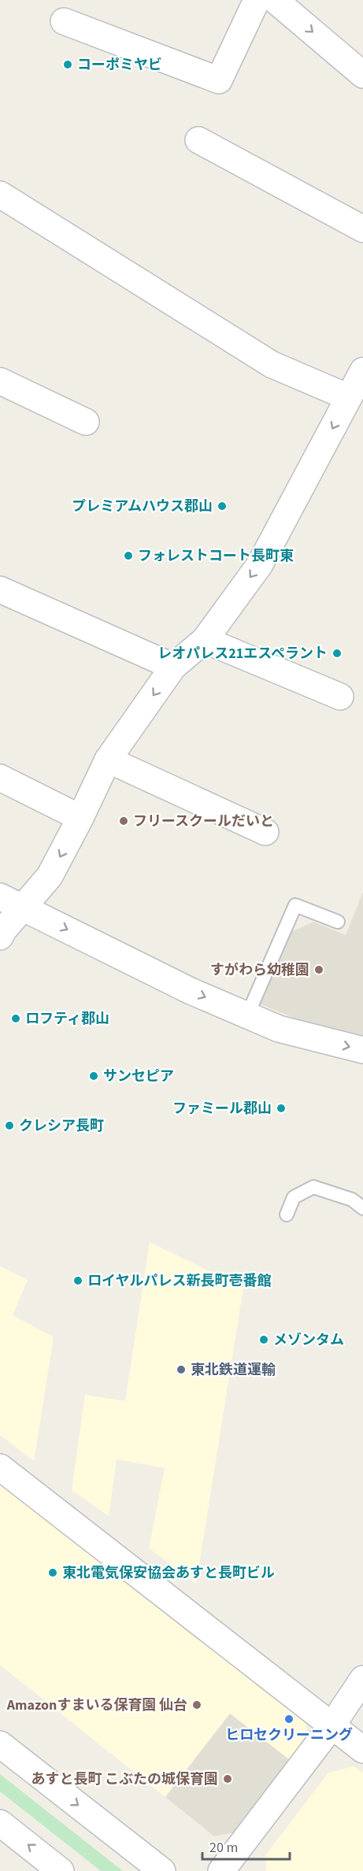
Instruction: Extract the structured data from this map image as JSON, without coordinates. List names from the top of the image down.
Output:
{
  "places": [
    "コーポミヤビ",
    "プレミアムハウス郡山",
    "フォレストコート長町東",
    "レオパレス21エスペラント",
    "フリースクールだいと",
    "すがわら幼稚園",
    "ロフティ郡山",
    "サンセピア",
    "ファミール郡山",
    "クレシア長町",
    "ロイヤルパレス新長町壱番館",
    "メゾンタム",
    "東北鉄道運輸",
    "東北電気保安協会あすと長町ビル",
    "Amazonすまいる保育園 仙台",
    "ヒロセクリーニング",
    "あすと長町 こぶたの城保育園"
  ],
  "scale_bar": "20 m"
}
